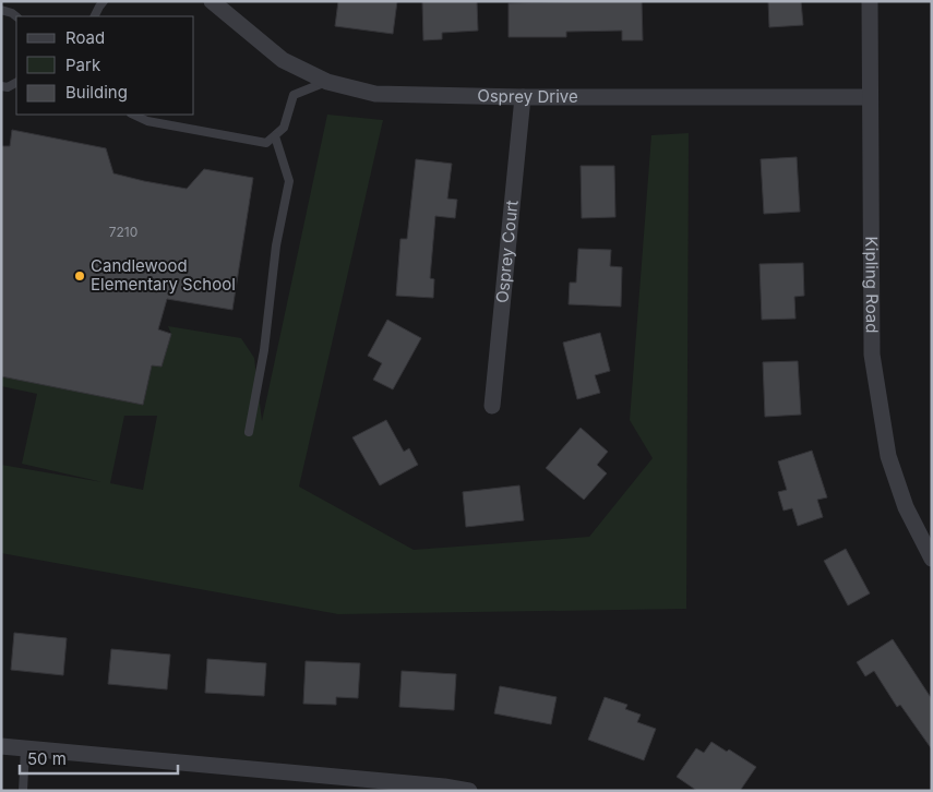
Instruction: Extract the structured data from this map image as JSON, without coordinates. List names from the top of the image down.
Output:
{
  "streets": {
    "street": ["Osprey Drive", "Osprey Court", "Kipling Road"]
  },
  "crossings": [
    ["Osprey Drive", "Osprey Court"],
    ["Osprey Drive", "Kipling Road"]
  ],
  "places": ["Candlewood Elementary School"],
  "house_numbers": ["7210"],
  "legend": ["Road", "Park", "Building"],
  "scale_bar": "50 m"
}
